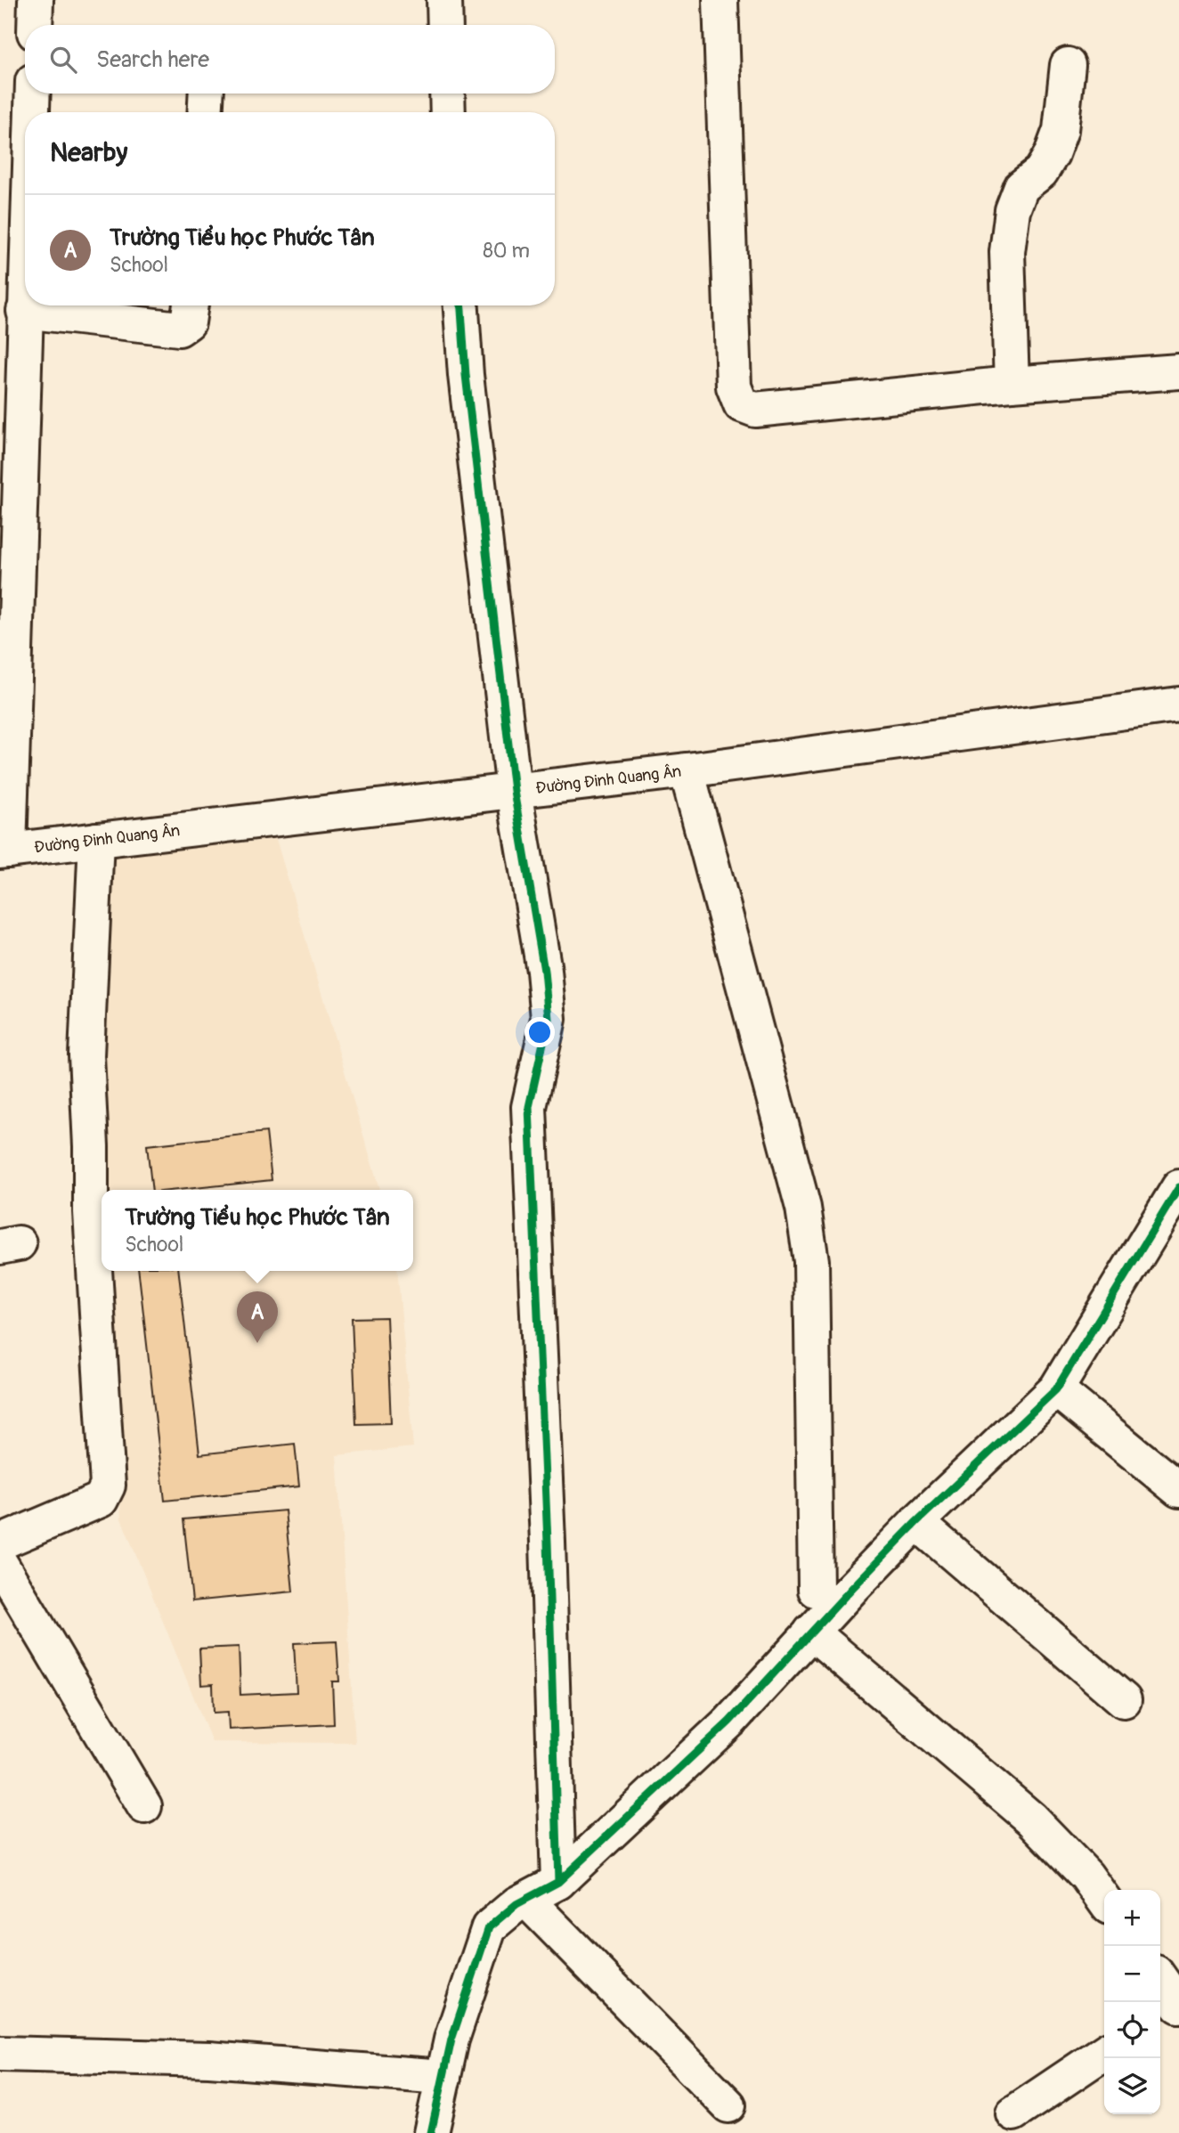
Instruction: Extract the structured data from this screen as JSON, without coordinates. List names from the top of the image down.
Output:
{
  "streets": {
    "street": ["Đường Đinh Quang Ân"]
  },
  "page": {
    "search": "Search here",
    "heading": "Nearby",
    "list": [
      {
        "mark": "A",
        "name": "Trường Tiểu học Phước Tân",
        "note": "School",
        "value": "80 m"
      }
    ],
    "popup": ["Trường Tiểu học Phước Tân", "School"],
    "pins": "A",
    "map_buttons": ["+", "−"]
  }
}
